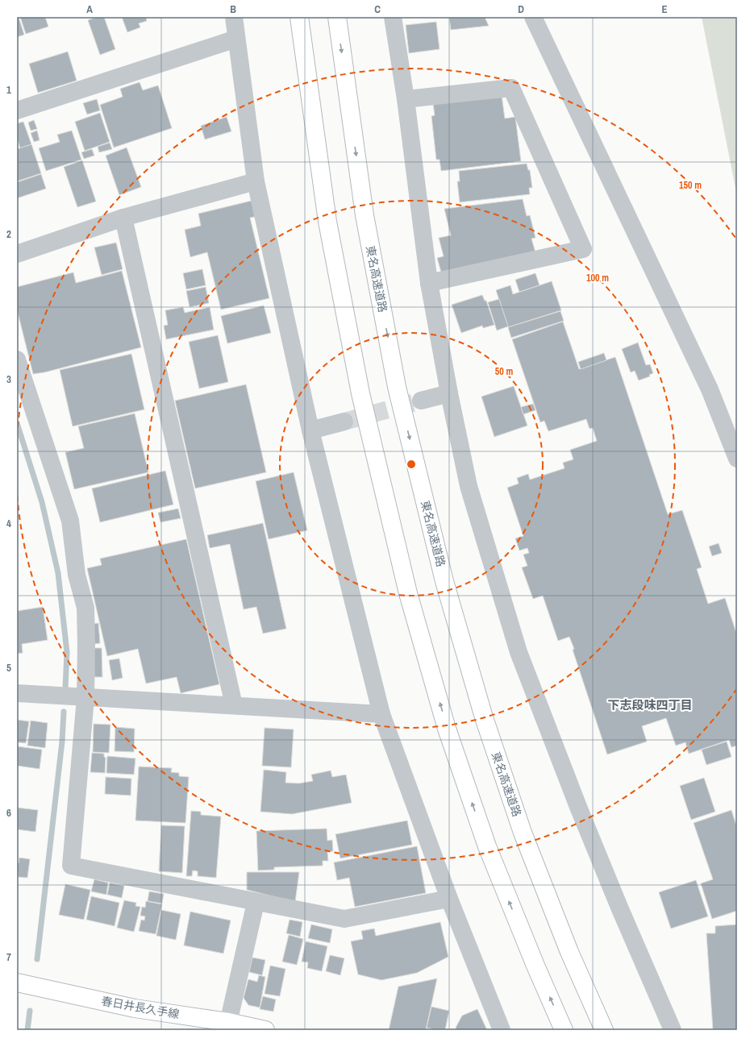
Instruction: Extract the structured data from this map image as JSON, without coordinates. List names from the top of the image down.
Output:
{
  "streets": {
    "main road": ["東名高速道路", "春日井長久手線"]
  },
  "districts": ["下志段味四丁目"],
  "grid": {
    "columns": [
      "A",
      "B",
      "C",
      "D",
      "E"
    ],
    "rows": [
      "1",
      "2",
      "3",
      "4",
      "5",
      "6",
      "7"
    ]
  },
  "rings": ["150 m", "100 m", "50 m"]
}
